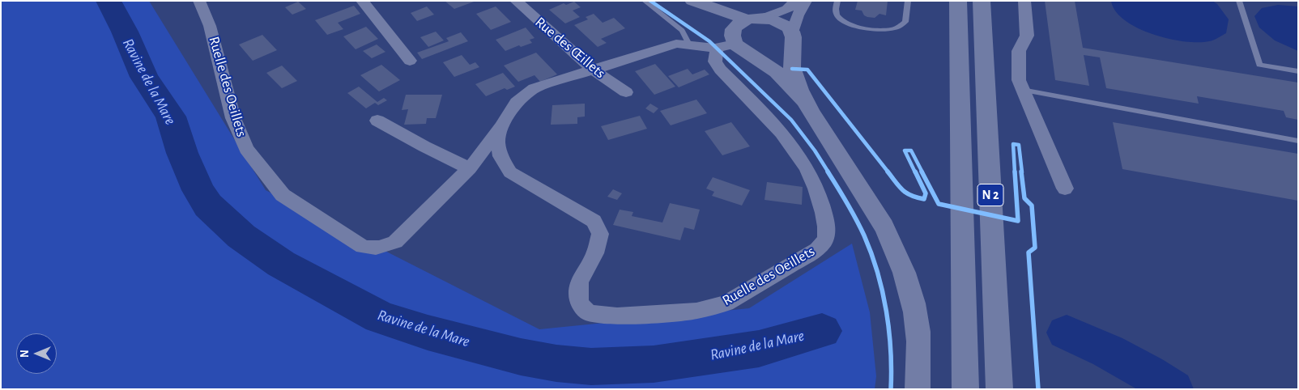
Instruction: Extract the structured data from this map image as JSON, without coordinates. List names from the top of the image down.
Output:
{
  "streets": {
    "highway": ["N 2"],
    "street": ["Rue des Œillets", "Ruelle des Oeillets"]
  },
  "crossings": [
    ["Rue des Œillets", "Ruelle des Oeillets"]
  ],
  "water": ["Ravine de la Mare"],
  "north": "left"
}
